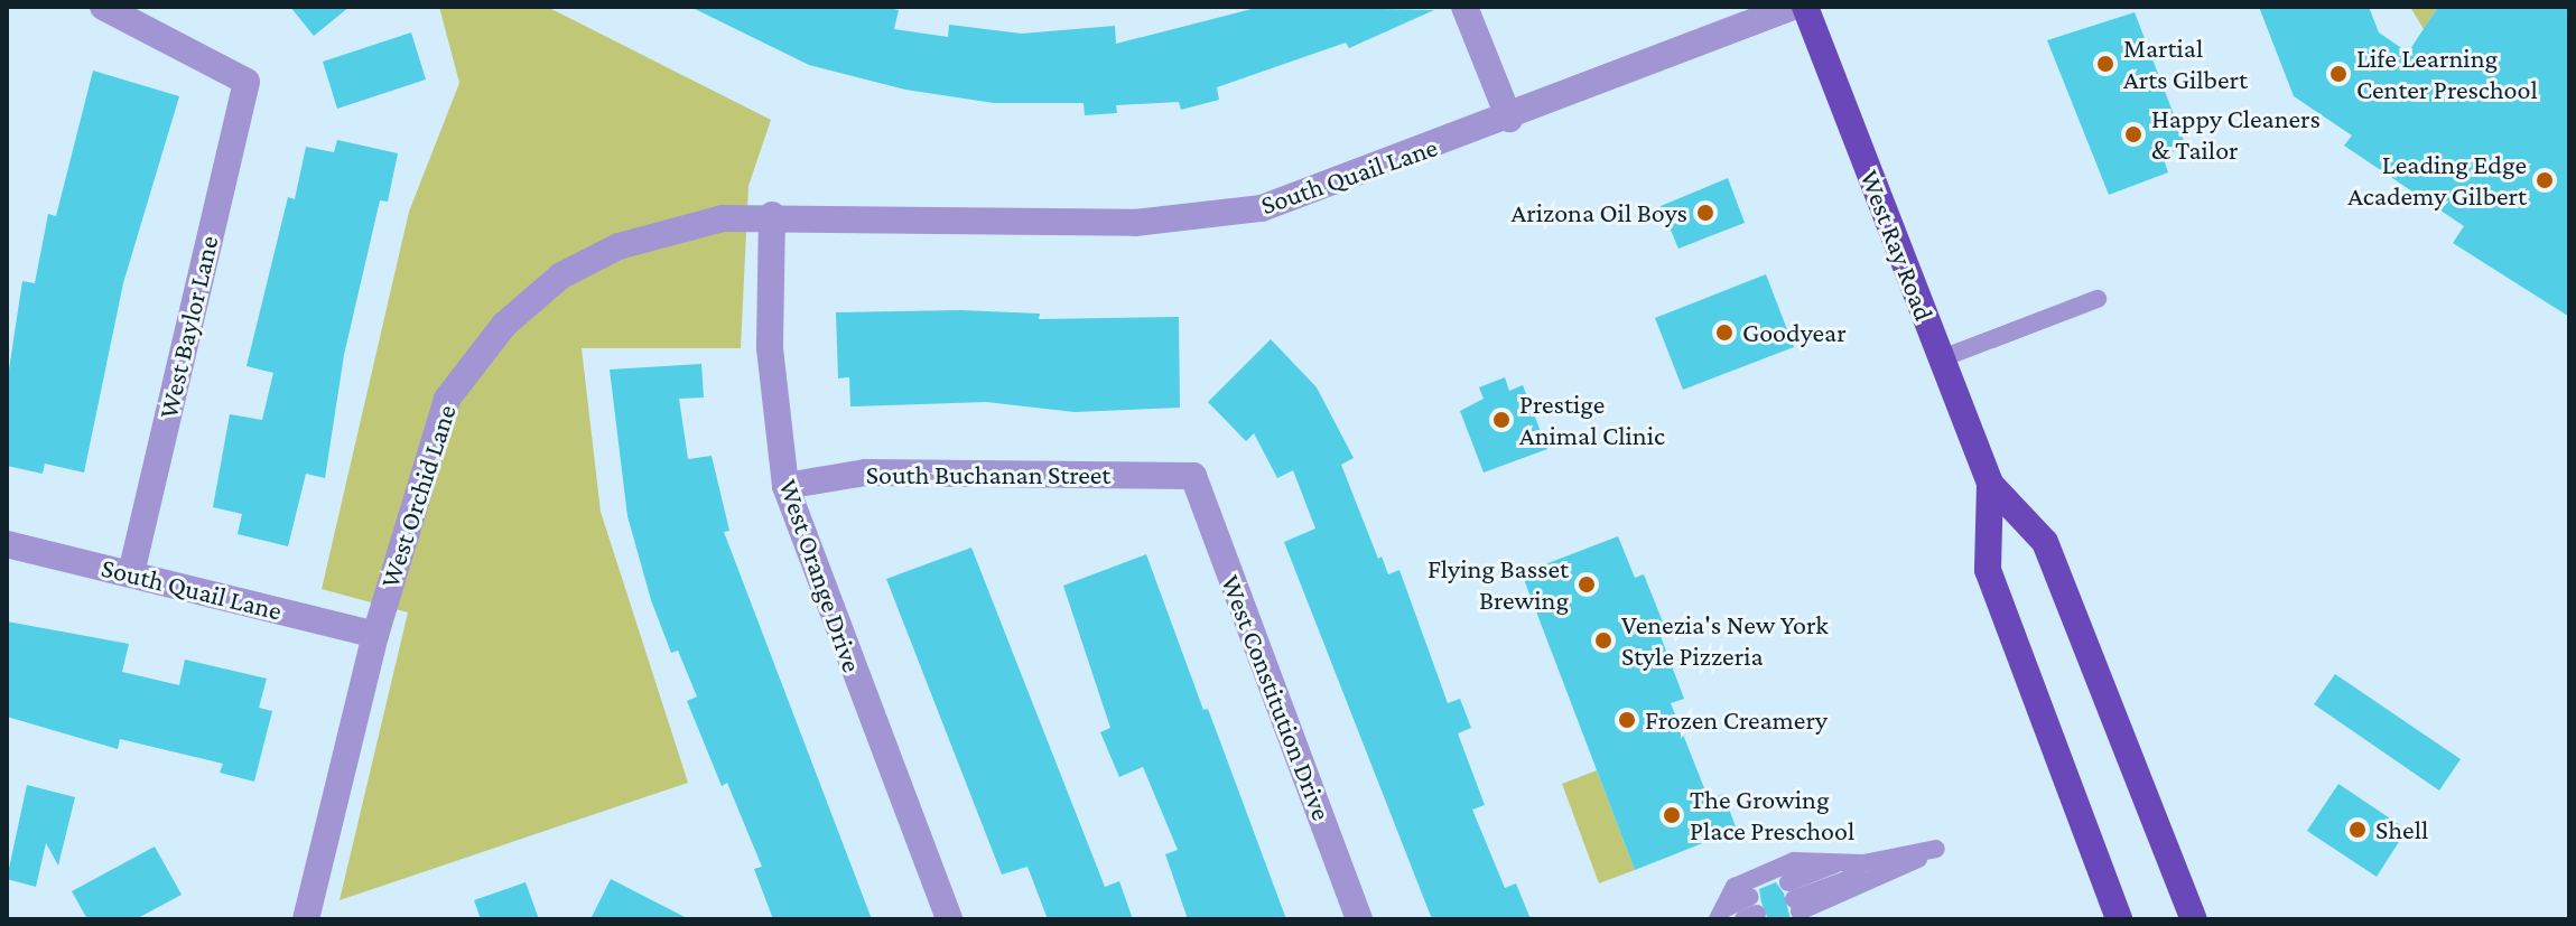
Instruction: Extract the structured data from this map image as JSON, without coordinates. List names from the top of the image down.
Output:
{
  "streets": {
    "main road": ["West Ray Road"],
    "street": [
      "South Quail Lane",
      "West Baylor Lane",
      "South Buchanan Street",
      "West Orchid Lane",
      "West Orange Drive",
      "West Constitution Drive"
    ]
  },
  "crossings": [
    ["South Quail Lane", "West Baylor Lane"],
    ["South Quail Lane", "West Orchid Lane"],
    ["South Quail Lane", "West Orange Drive"],
    ["South Buchanan Street", "West Orange Drive"],
    ["South Buchanan Street", "West Constitution Drive"],
    ["West Orchid Lane", "West Orange Drive"]
  ],
  "places": [
    "Martial Arts Gilbert",
    "Life Learning Center Preschool",
    "Happy Cleaners & Tailor",
    "Leading Edge Academy Gilbert",
    "Arizona Oil Boys",
    "Goodyear",
    "Prestige Animal Clinic",
    "Flying Basset Brewing",
    "Venezia's New York Style Pizzeria",
    "Frozen Creamery",
    "The Growing Place Preschool",
    "Shell"
  ]
}
